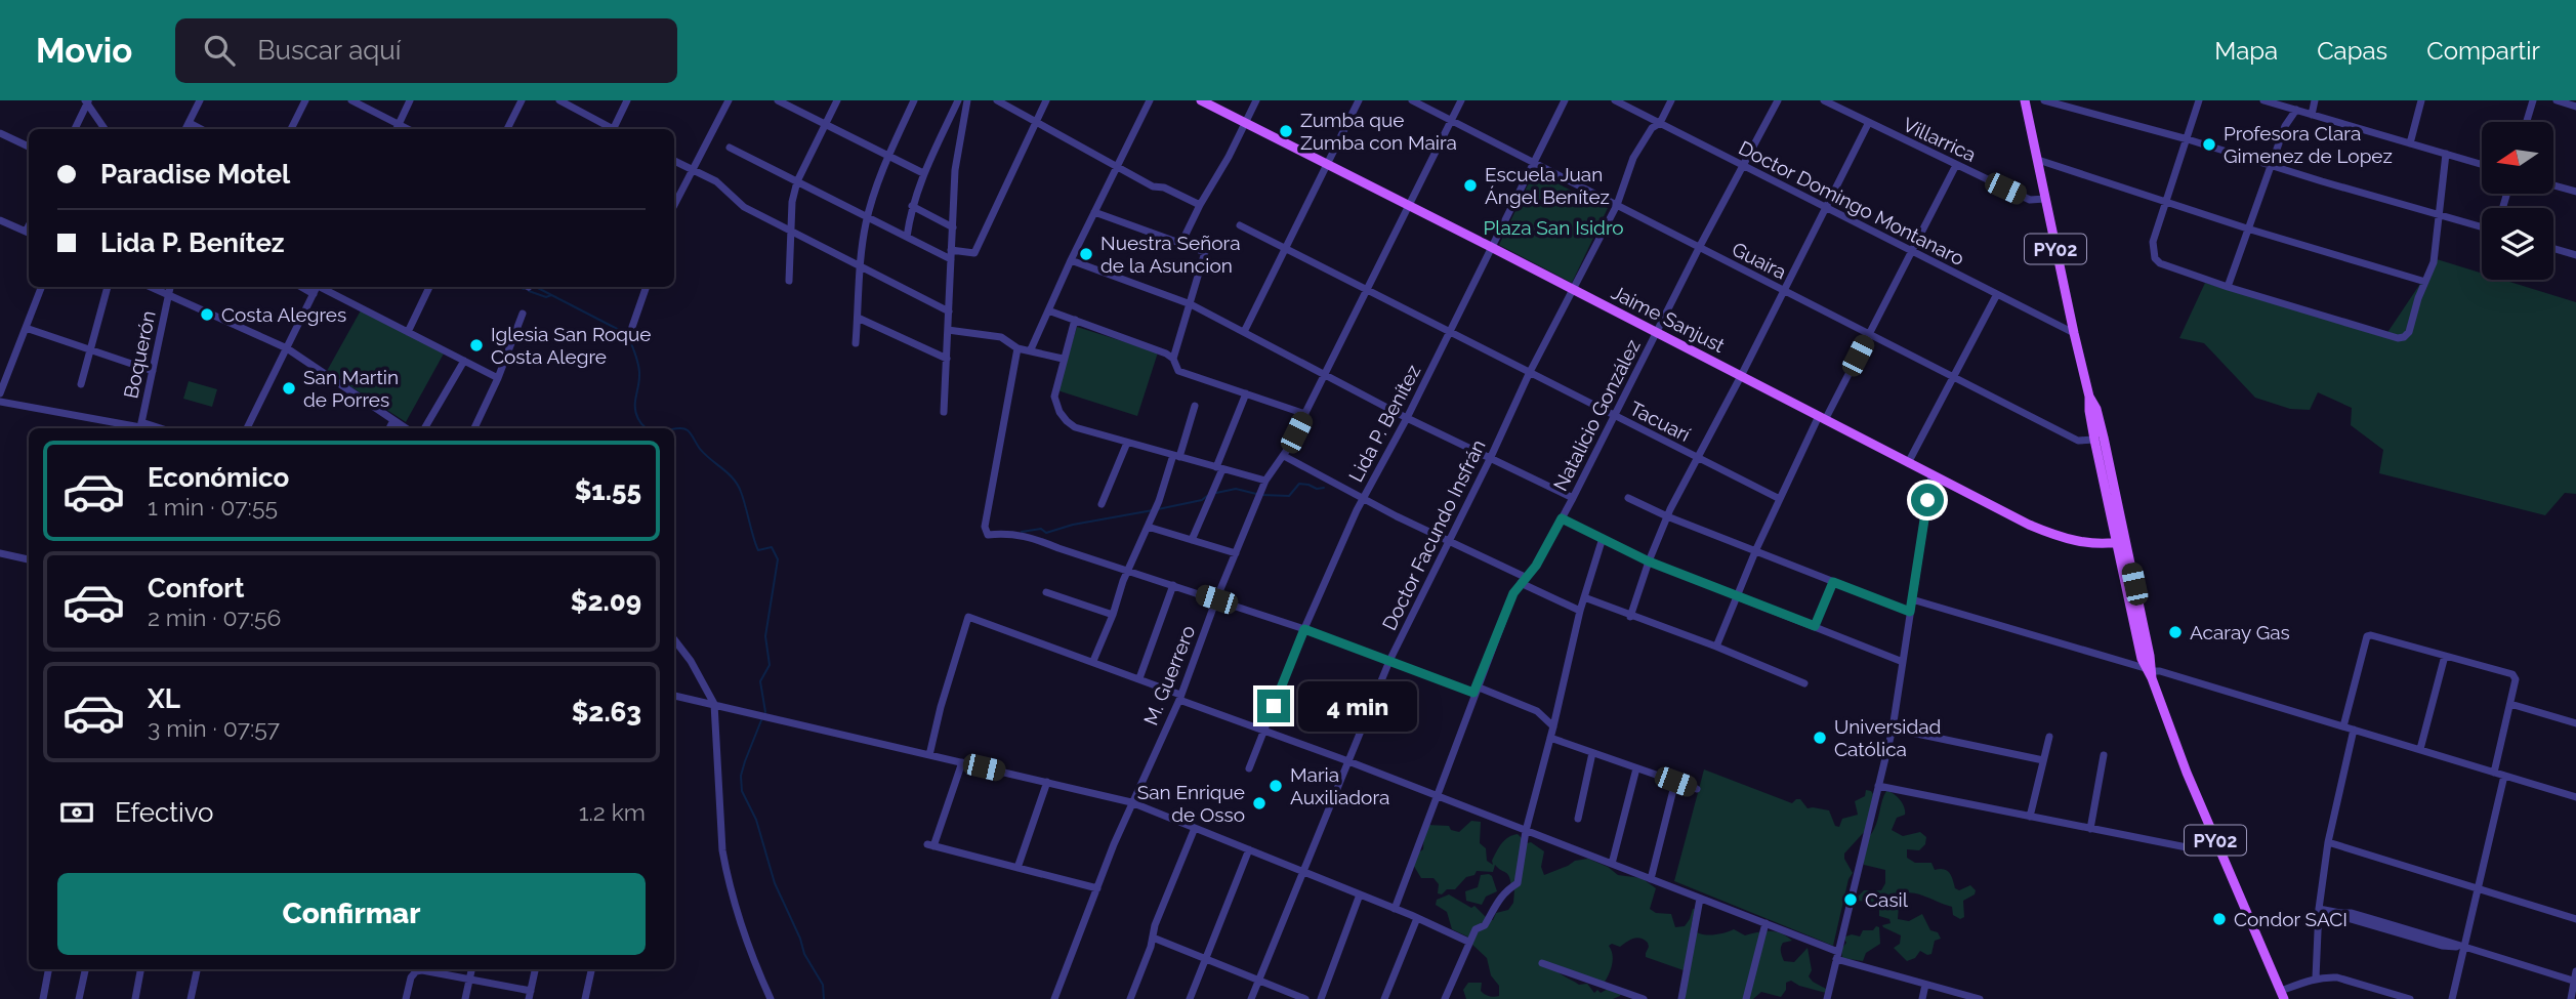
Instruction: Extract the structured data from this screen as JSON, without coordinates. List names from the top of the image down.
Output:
{
  "streets": {
    "main road": ["PY02", "Jaime Sanjust"],
    "street": [
      "Villarrica",
      "Doctor Domingo Montanaro",
      "Guaira",
      "Boquerón",
      "Natalicio González",
      "Tacuarí",
      "Lida P. Benítez",
      "Doctor Facundo Insfrán",
      "M. Guerrero"
    ]
  },
  "crossings": [
    ["Villarrica", "PY02"],
    ["Doctor Domingo Montanaro", "PY02"],
    ["Doctor Domingo Montanaro", "Natalicio González"],
    ["Doctor Domingo Montanaro", "Doctor Facundo Insfrán"],
    ["PY02", "Guaira"],
    ["PY02", "Jaime Sanjust"],
    ["Guaira", "Natalicio González"],
    ["Guaira", "Lida P. Benítez"],
    ["Guaira", "Doctor Facundo Insfrán"],
    ["Guaira", "M. Guerrero"],
    ["Jaime Sanjust", "Natalicio González"],
    ["Jaime Sanjust", "Lida P. Benítez"],
    ["Jaime Sanjust", "Doctor Facundo Insfrán"],
    ["Jaime Sanjust", "M. Guerrero"],
    ["Natalicio González", "Tacuarí"],
    ["Tacuarí", "Lida P. Benítez"],
    ["Tacuarí", "Doctor Facundo Insfrán"],
    ["Tacuarí", "M. Guerrero"]
  ],
  "parks": ["Plaza San Isidro"],
  "places": [
    "Zumba que Zumba con Maira",
    "Profesora Clara Gimenez de Lopez",
    "Escuela Juan Ángel Benítez",
    "Nuestra Señora de la Asuncion",
    "Costa Alegres",
    "Iglesia San Roque Costa Alegre",
    "San Martin de Porres",
    "Acaray Gas",
    "Universidad Católica",
    "Maria Auxiliadora",
    "San Enrique de Osso",
    "Casil",
    "Condor SACI"
  ],
  "north": "left",
  "page": {
    "header": "Movio",
    "search": "Buscar aquí",
    "nav": ["Mapa", "Capas", "Compartir"],
    "banner": ["Paradise Motel", "Lida P. Benítez"],
    "list": [
      {
        "name": "Económico",
        "note": "1 min · 07:55",
        "value": "$1.55"
      },
      {
        "name": "Confort",
        "note": "2 min · 07:56",
        "value": "$2.09"
      },
      {
        "name": "XL",
        "note": "3 min · 07:57",
        "value": "$2.63"
      }
    ],
    "bubble": "4 min",
    "pay": ["Efectivo", "1.2 km"],
    "buttons": "Confirmar"
  }
}
